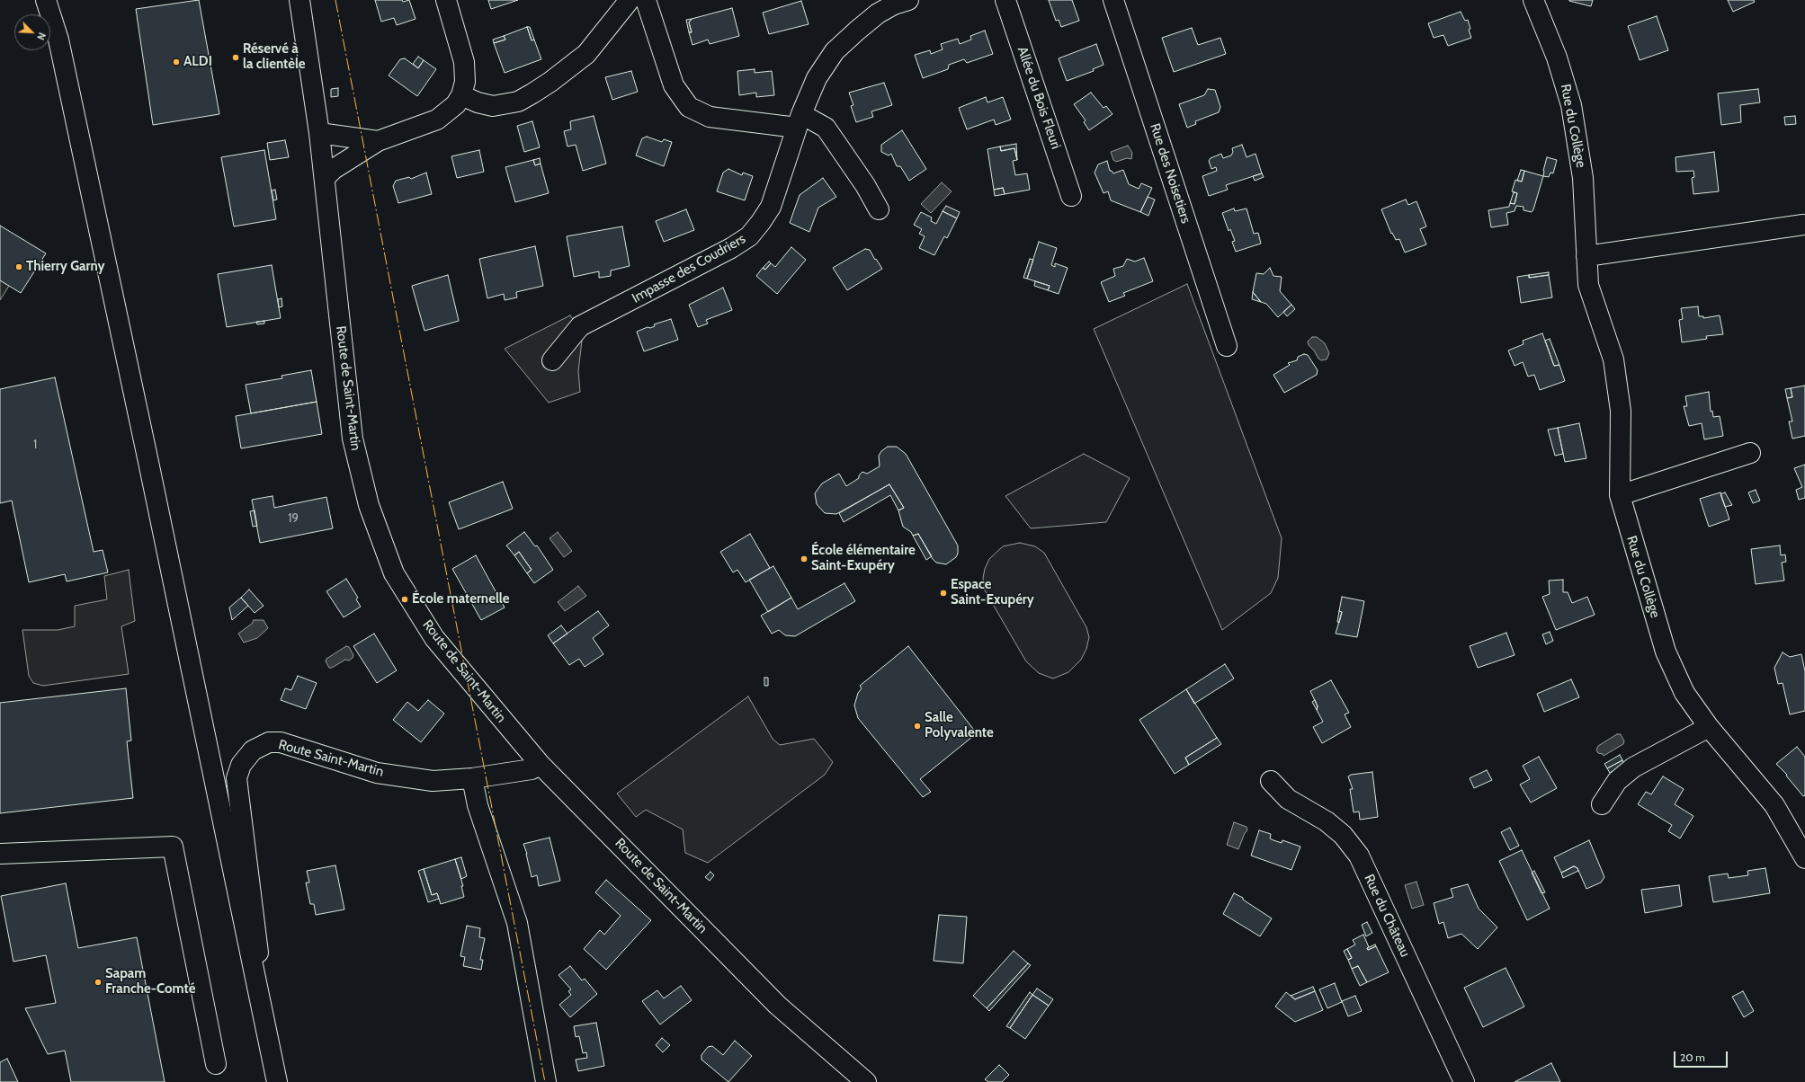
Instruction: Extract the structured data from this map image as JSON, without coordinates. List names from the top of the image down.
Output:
{
  "streets": {
    "street": [
      "Allée du Bois Fleuri",
      "Rue du Collège",
      "Rue des Noisetiers",
      "Impasse des Coudriers",
      "Route de Saint-Martin",
      "Route Saint-Martin",
      "Rue du Château"
    ]
  },
  "crossings": [
    ["Route de Saint-Martin", "Route Saint-Martin"]
  ],
  "places": [
    "Réservé à la clientèle",
    "ALDI",
    "Thierry Garny",
    "École élémentaire Saint-Exupéry",
    "Espace Saint-Exupéry",
    "École maternelle",
    "Salle Polyvalente",
    "Sapam Franche-Comté"
  ],
  "house_numbers": ["1", "19"],
  "scale_bar": "20 m",
  "north": "bottom right"
}
